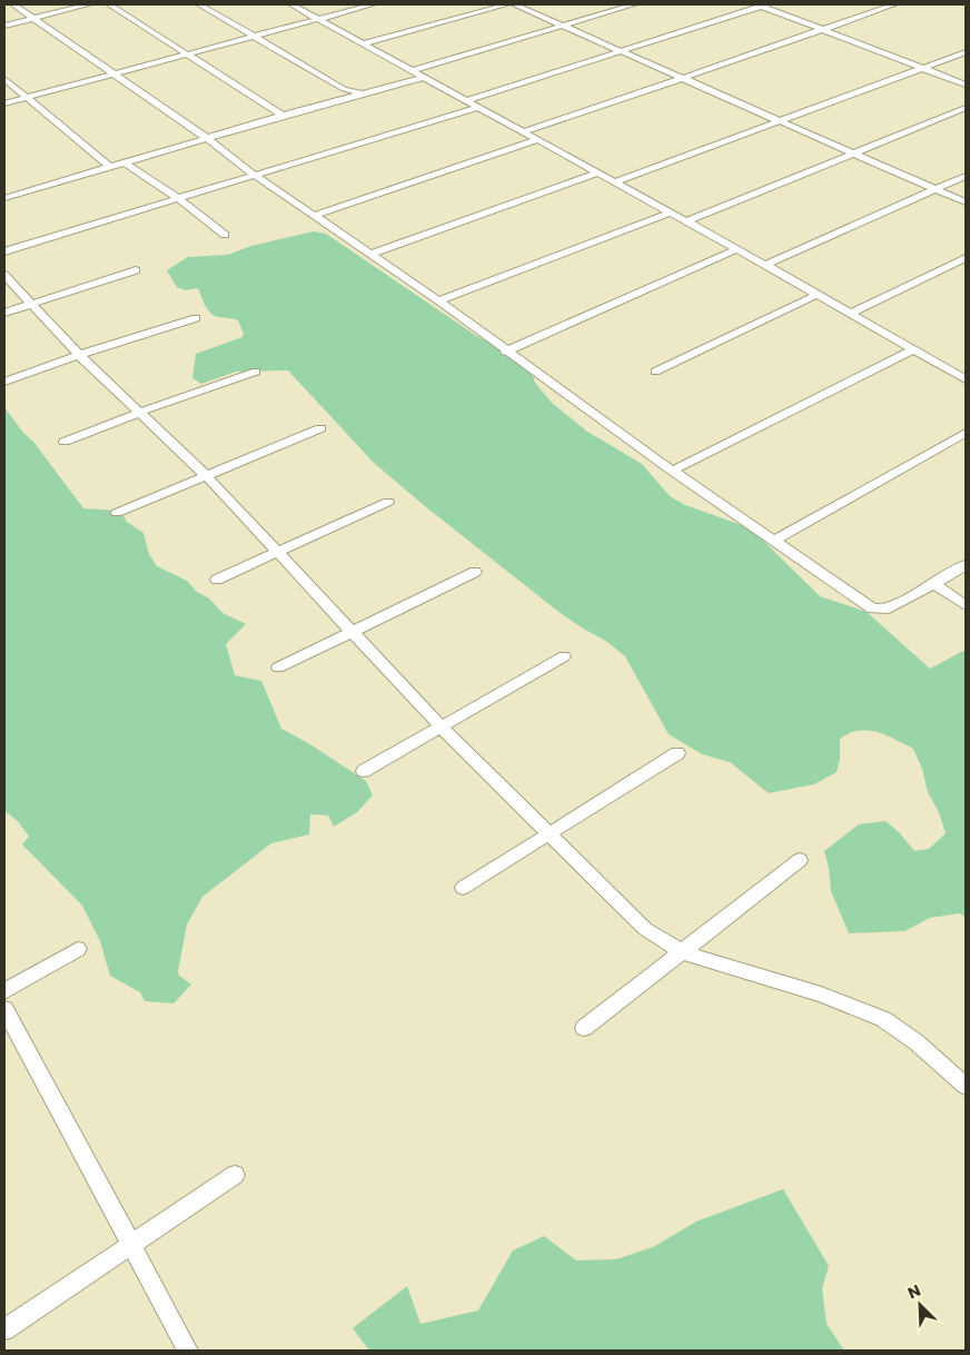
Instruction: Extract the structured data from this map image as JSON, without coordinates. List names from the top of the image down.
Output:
{
  "north": "top left"
}
